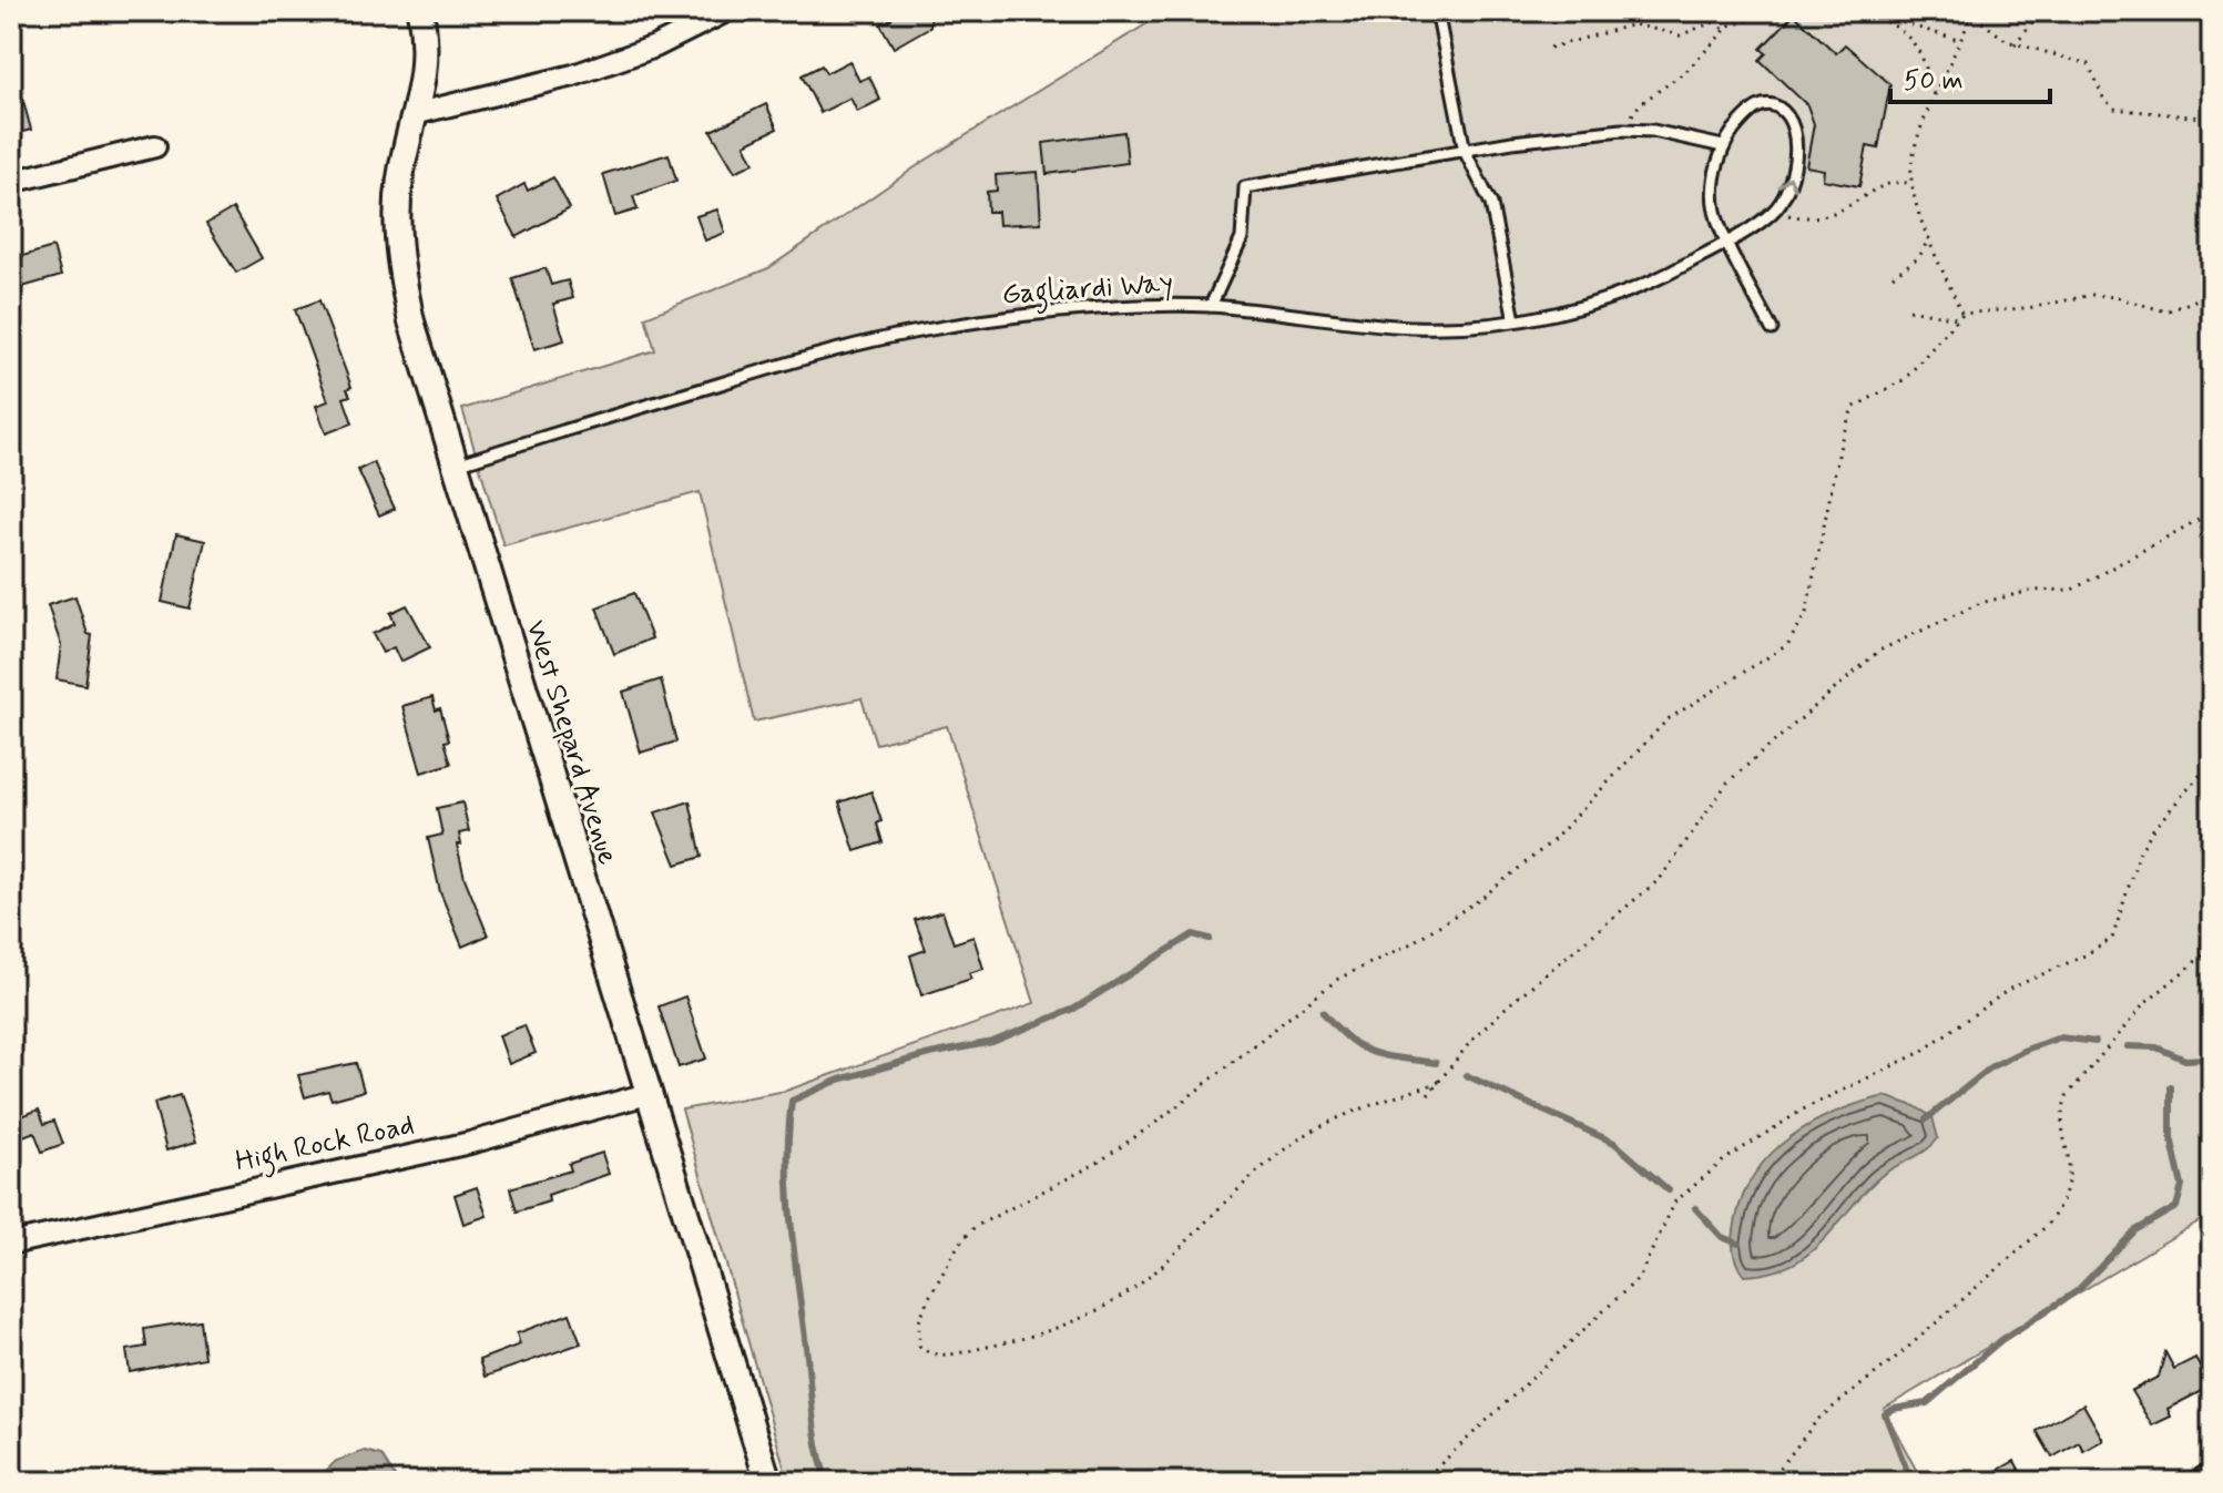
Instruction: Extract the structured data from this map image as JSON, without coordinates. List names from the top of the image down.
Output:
{
  "streets": {
    "street": ["West Shepard Avenue", "High Rock Road"],
    "lane": ["Gagliardi Way"]
  },
  "crossings": [
    ["Gagliardi Way", "West Shepard Avenue"],
    ["West Shepard Avenue", "High Rock Road"]
  ],
  "scale_bar": "50 m"
}
